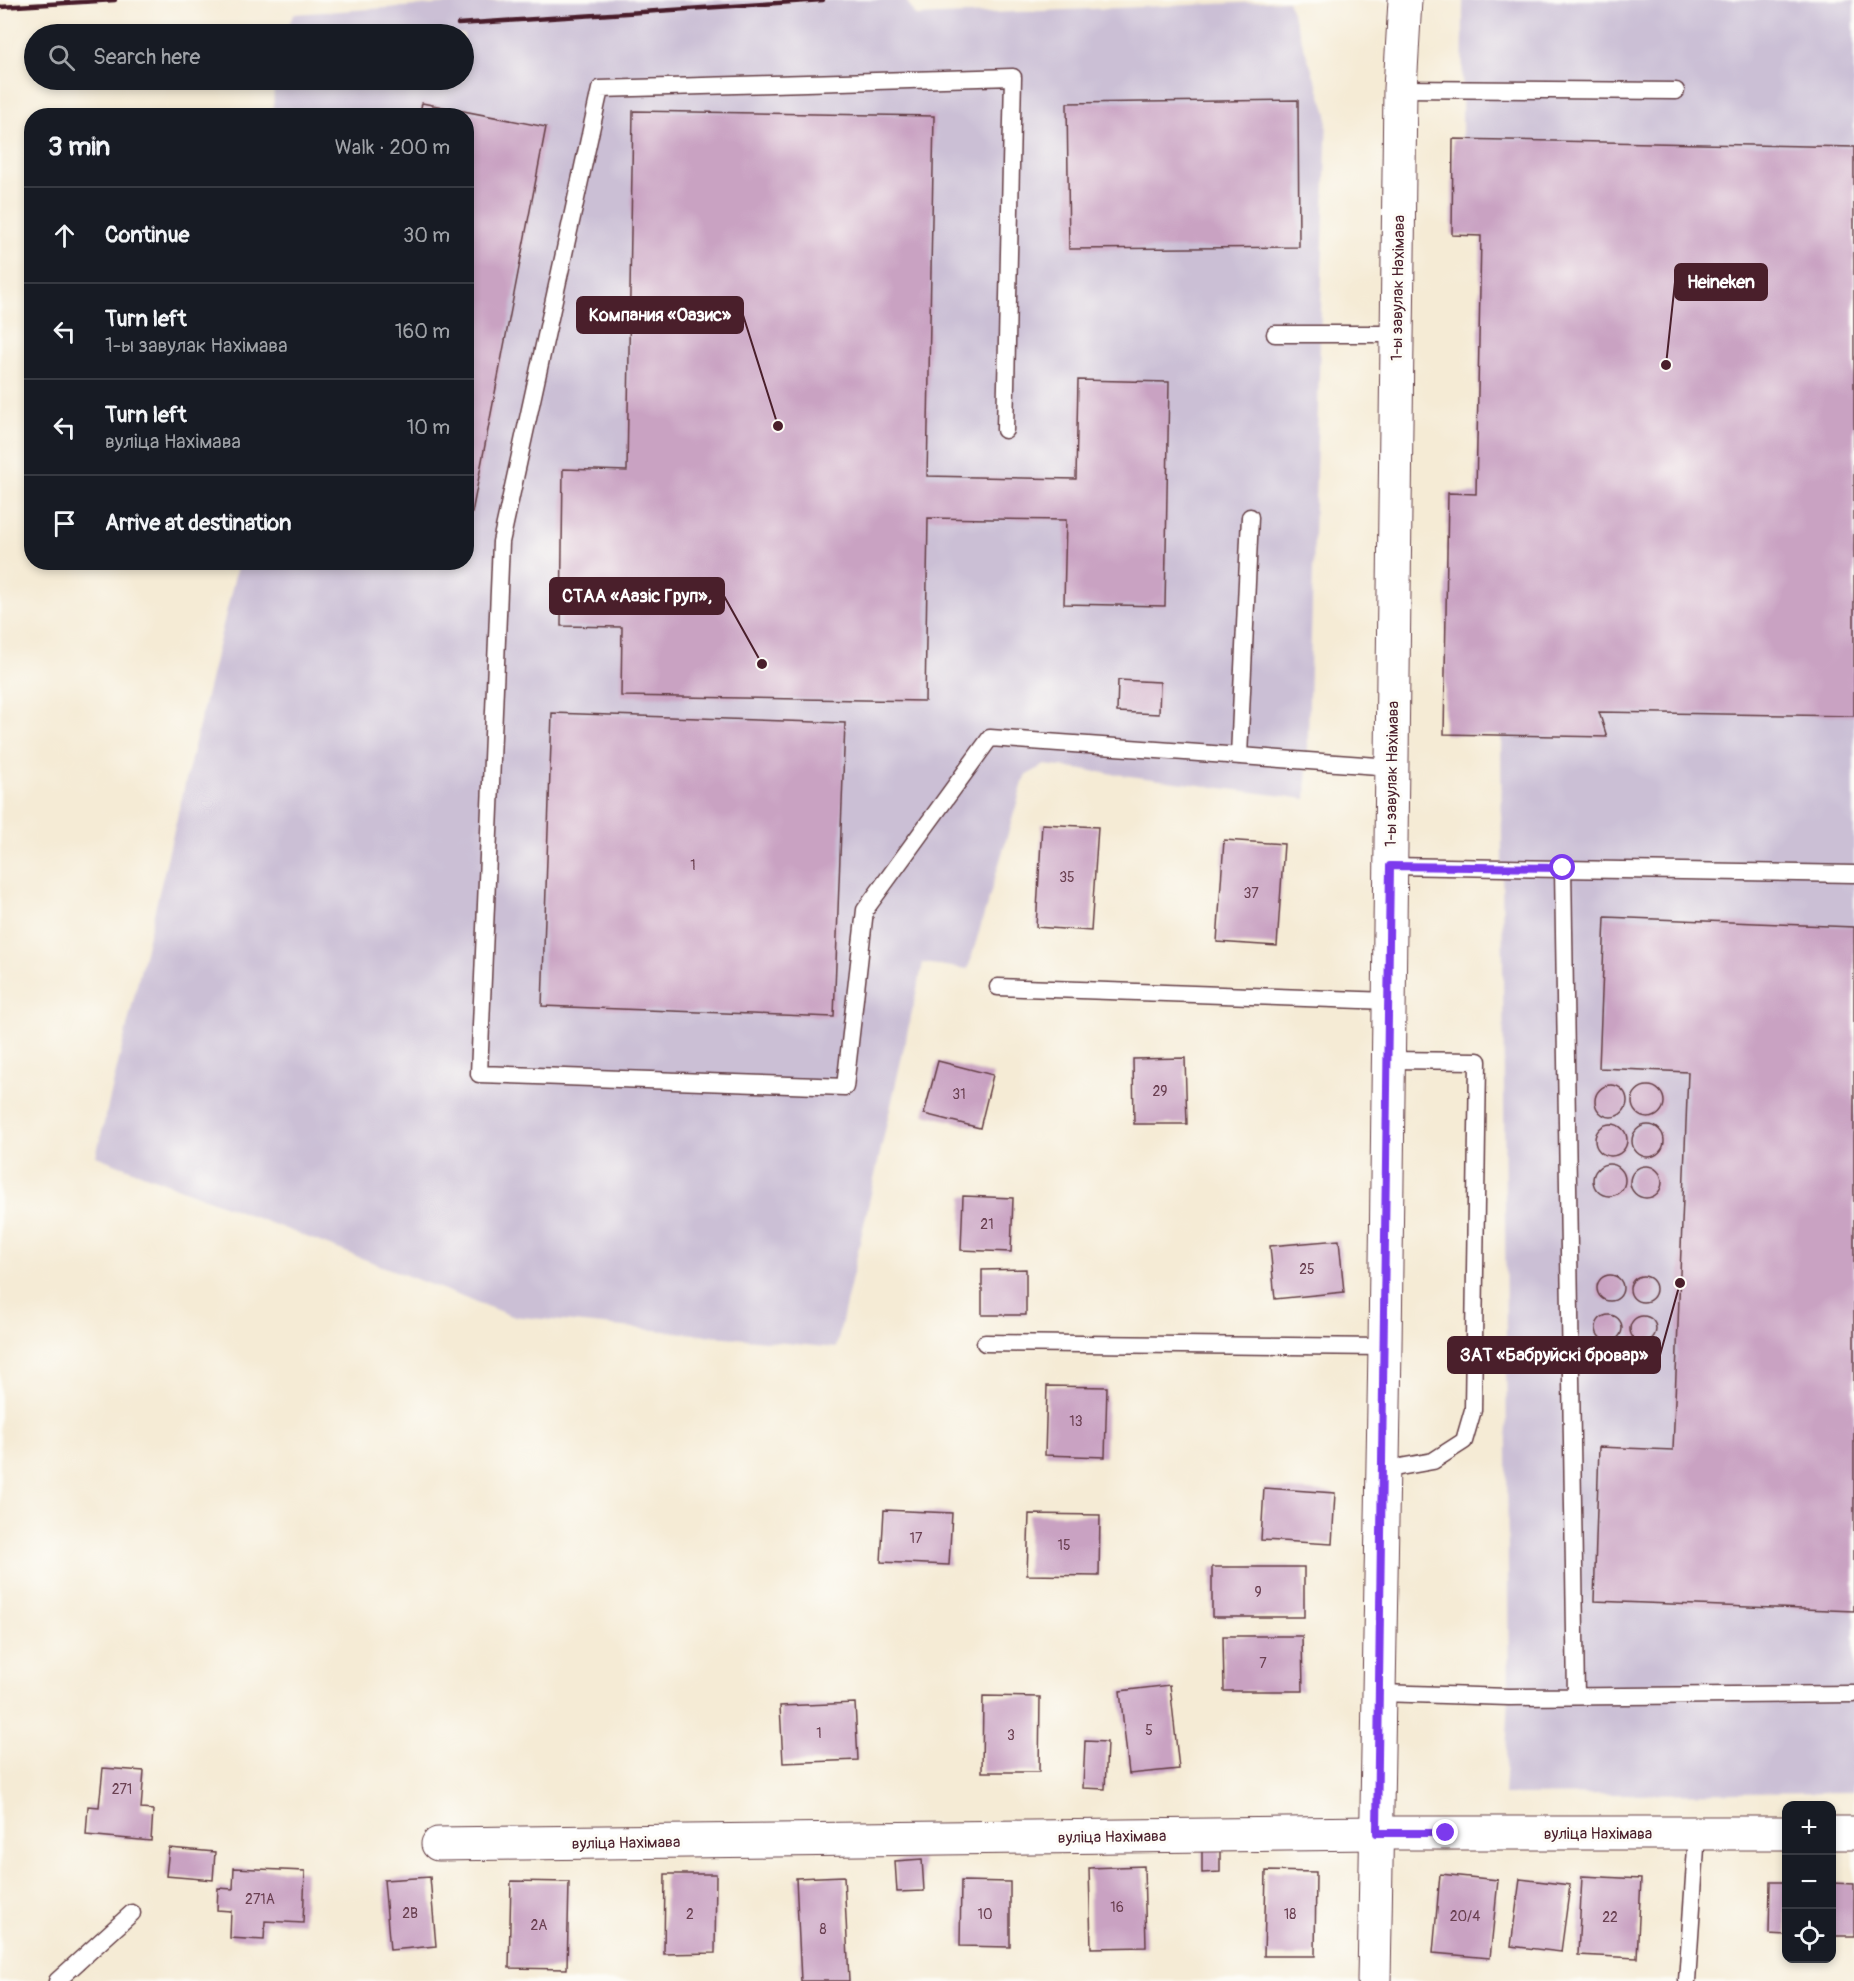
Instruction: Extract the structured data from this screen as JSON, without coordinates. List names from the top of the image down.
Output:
{
  "streets": {
    "street": ["1-ы завулак Нахімава", "вуліца Нахімава"]
  },
  "crossings": [
    ["1-ы завулак Нахімава", "вуліца Нахімава"]
  ],
  "places": [
    "Heineken",
    "Компания «Оазис»",
    "СТАА «Аазіс Груп»,",
    "ЗАТ «Бабруйскі бровар»"
  ],
  "house_numbers": [
    "1",
    "35",
    "37",
    "29",
    "31",
    "21",
    "25",
    "13",
    "17",
    "15",
    "9",
    "7",
    "5",
    "1",
    "3",
    "271",
    "271А",
    "16",
    "2В",
    "2",
    "10",
    "18",
    "20/4",
    "22",
    "2А",
    "8"
  ],
  "page": {
    "search": "Search here",
    "heading": ["3 min", "Walk · 200 m"],
    "list": [
      ["Continue", "30 m"],
      ["Turn left", "1-ы завулак Нахімава", "160 m"],
      ["Turn left", "вуліца Нахімава", "10 m"],
      "Arrive at destination"
    ],
    "map_buttons": ["+", "−"]
  }
}
